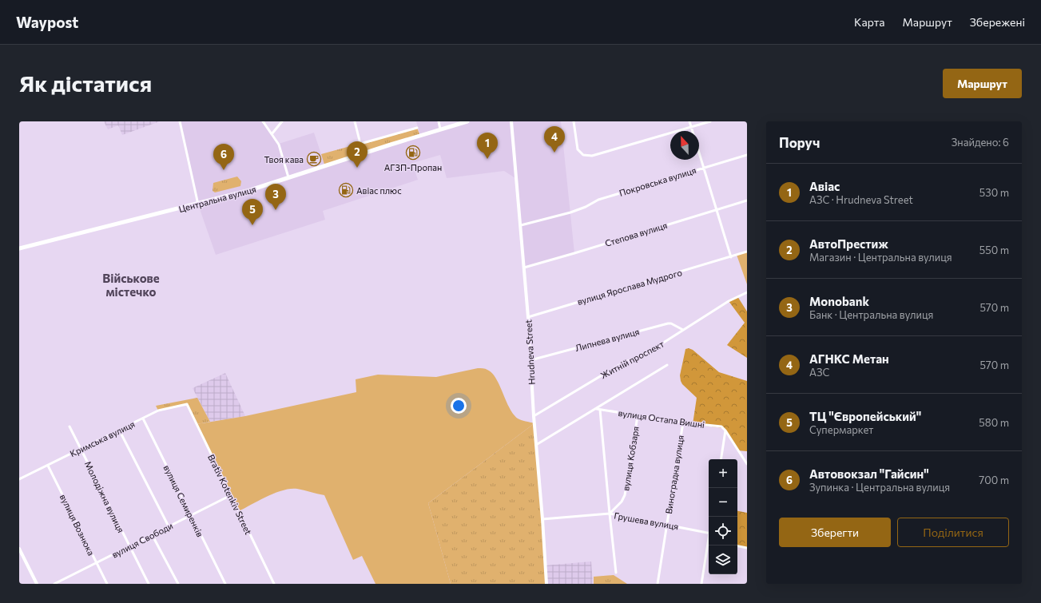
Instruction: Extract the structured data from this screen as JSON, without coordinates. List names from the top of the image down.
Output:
{
  "streets": {
    "highway": ["Центральна вулиця"],
    "street": [
      "Покровська вулиця",
      "Степова вулиця",
      "вулиця Ярослава Мудрого",
      "Липнева вулиця",
      "Hrudneva Street",
      "Житній проспект",
      "вулиця Остапа Вишні",
      "Кримська вулиця",
      "вулиця Кобзаря",
      "Виноградна вулиця",
      "Brativ Kotenkiv Street",
      "Молодіжна вулиця",
      "вулиця Семиренків",
      "Грушева вулиця",
      "вулиця Вознюка",
      "вулиця Свободи"
    ]
  },
  "crossings": [
    ["Покровська вулиця", "Hrudneva Street"],
    ["Степова вулиця", "Hrudneva Street"],
    ["вулиця Ярослава Мудрого", "Hrudneva Street"],
    ["Липнева вулиця", "Hrudneva Street"],
    ["Липнева вулиця", "Житній проспект"],
    ["Hrudneva Street", "Житній проспект"],
    ["Hrudneva Street", "Грушева вулиця"],
    ["вулиця Остапа Вишні", "вулиця Кобзаря"],
    ["вулиця Остапа Вишні", "Виноградна вулиця"],
    ["Кримська вулиця", "Brativ Kotenkiv Street"],
    ["Кримська вулиця", "Молодіжна вулиця"],
    ["Кримська вулиця", "вулиця Семиренків"],
    ["Кримська вулиця", "вулиця Вознюка"],
    ["вулиця Кобзаря", "Грушева вулиця"],
    ["Виноградна вулиця", "Грушева вулиця"],
    ["Brativ Kotenkiv Street", "вулиця Свободи"],
    ["Молодіжна вулиця", "вулиця Свободи"],
    ["вулиця Семиренків", "вулиця Свободи"],
    ["вулиця Вознюка", "вулиця Свободи"]
  ],
  "districts": ["Військове містечко"],
  "places": {
    "fuel station": ["АГЗП-Пропан", "Авіас плюс"],
    "cafe": ["Твоя кава"]
  },
  "north": "top",
  "page": {
    "header": "Waypost",
    "nav": ["Карта", "Маршрут", "Збережені"],
    "buttons": [
      "Маршрут",
      ["Зберегти", "Поділитися"]
    ],
    "title": "Як дістатися",
    "heading": ["Поруч", "Знайдено: 6"],
    "pins": [
      "4",
      "1",
      "2",
      "6",
      "3",
      "5"
    ],
    "list": [
      {
        "mark": "1",
        "name": "Авіас",
        "note": "АЗС · Hrudneva Street",
        "value": "530 m"
      },
      {
        "mark": "2",
        "name": "АвтоПрестиж",
        "note": "Магазин · Центральна вулиця",
        "value": "550 m"
      },
      {
        "mark": "3",
        "name": "Monobank",
        "note": "Банк · Центральна вулиця",
        "value": "570 m"
      },
      {
        "mark": "4",
        "name": "АГНКС Метан",
        "note": "АЗС",
        "value": "570 m"
      },
      {
        "mark": "5",
        "name": "ТЦ \"Європейський\"",
        "note": "Супермаркет",
        "value": "580 m"
      },
      {
        "mark": "6",
        "name": "Автовокзал \"Гайсин\"",
        "note": "Зупинка · Центральна вулиця",
        "value": "700 m"
      }
    ],
    "map_buttons": ["+", "−"]
  }
}
